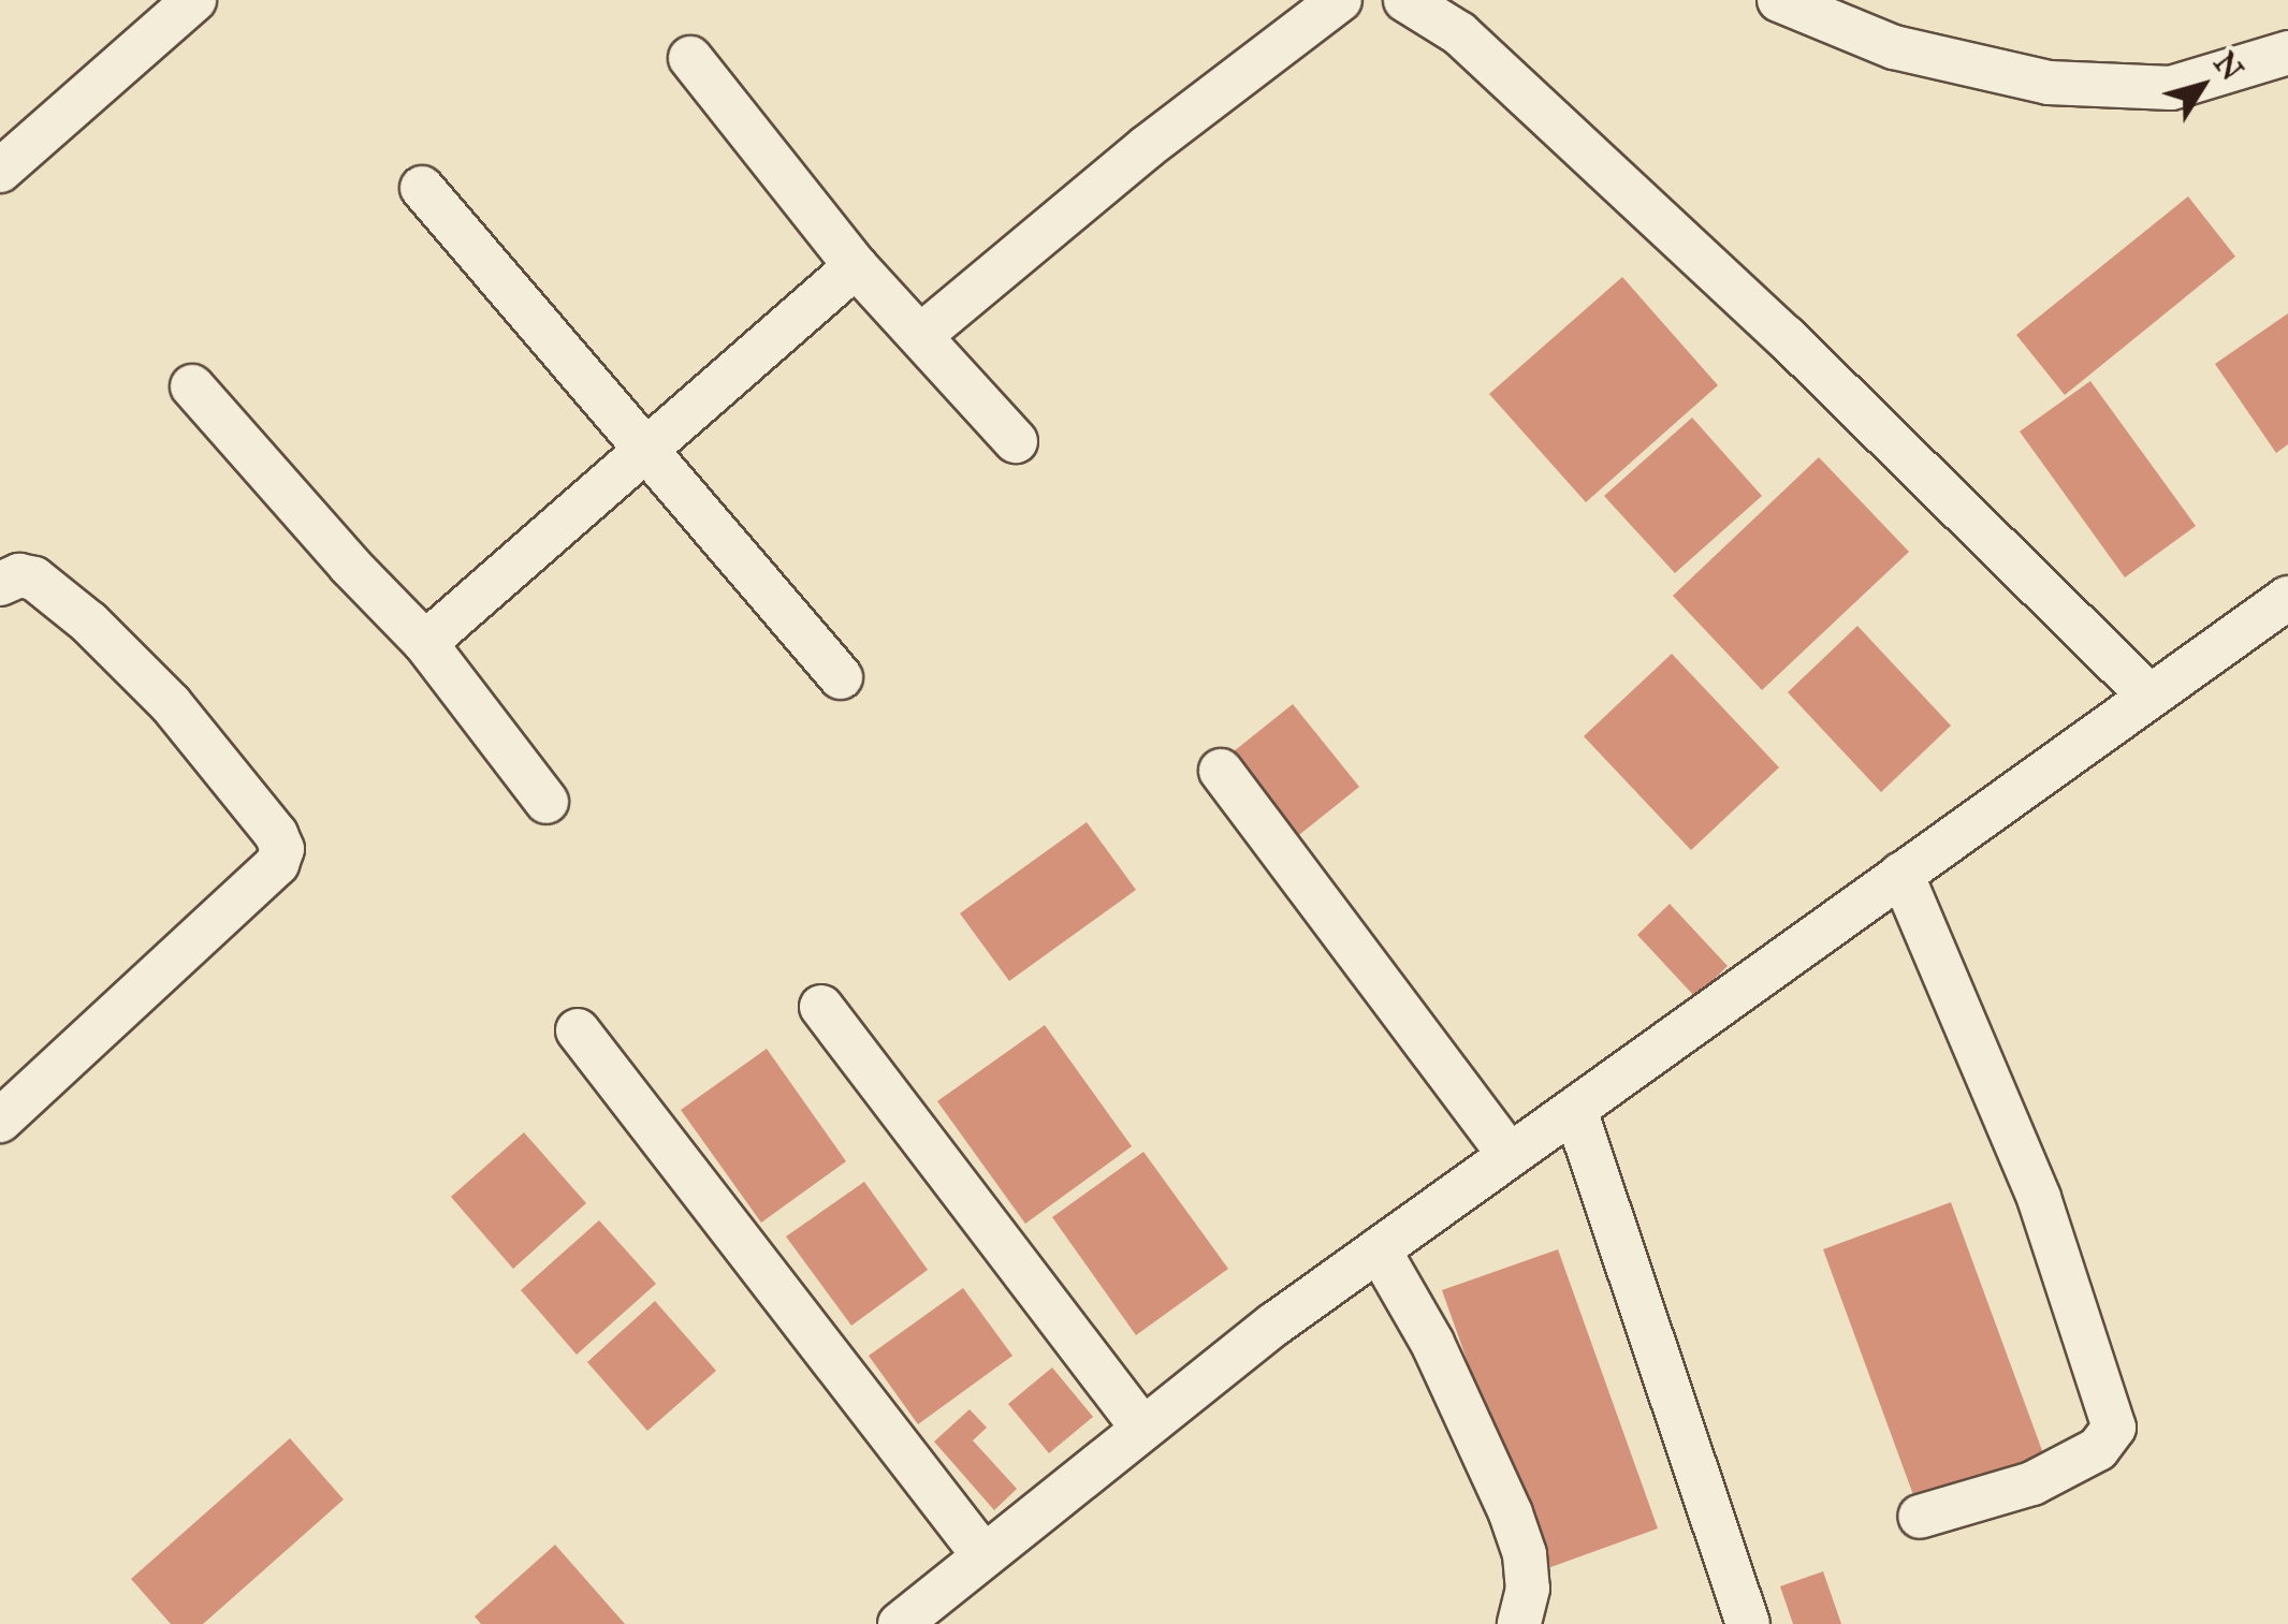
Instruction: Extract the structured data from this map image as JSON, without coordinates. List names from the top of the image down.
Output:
{
  "north": "top right"
}
